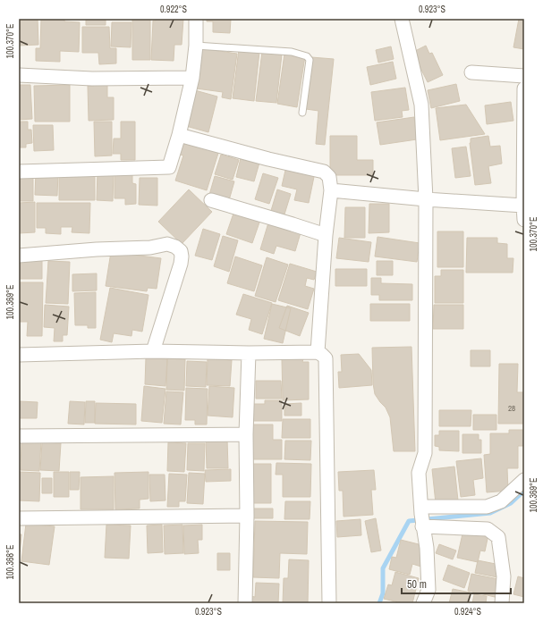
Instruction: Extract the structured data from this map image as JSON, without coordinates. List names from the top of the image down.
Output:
{
  "house_numbers": ["28"],
  "scale_bar": "50 m",
  "coordinates": [
    "0.922°S",
    "0.923°S",
    "100.370°E",
    "100.369°E",
    "100.368°E",
    "0.924°S"
  ]
}
